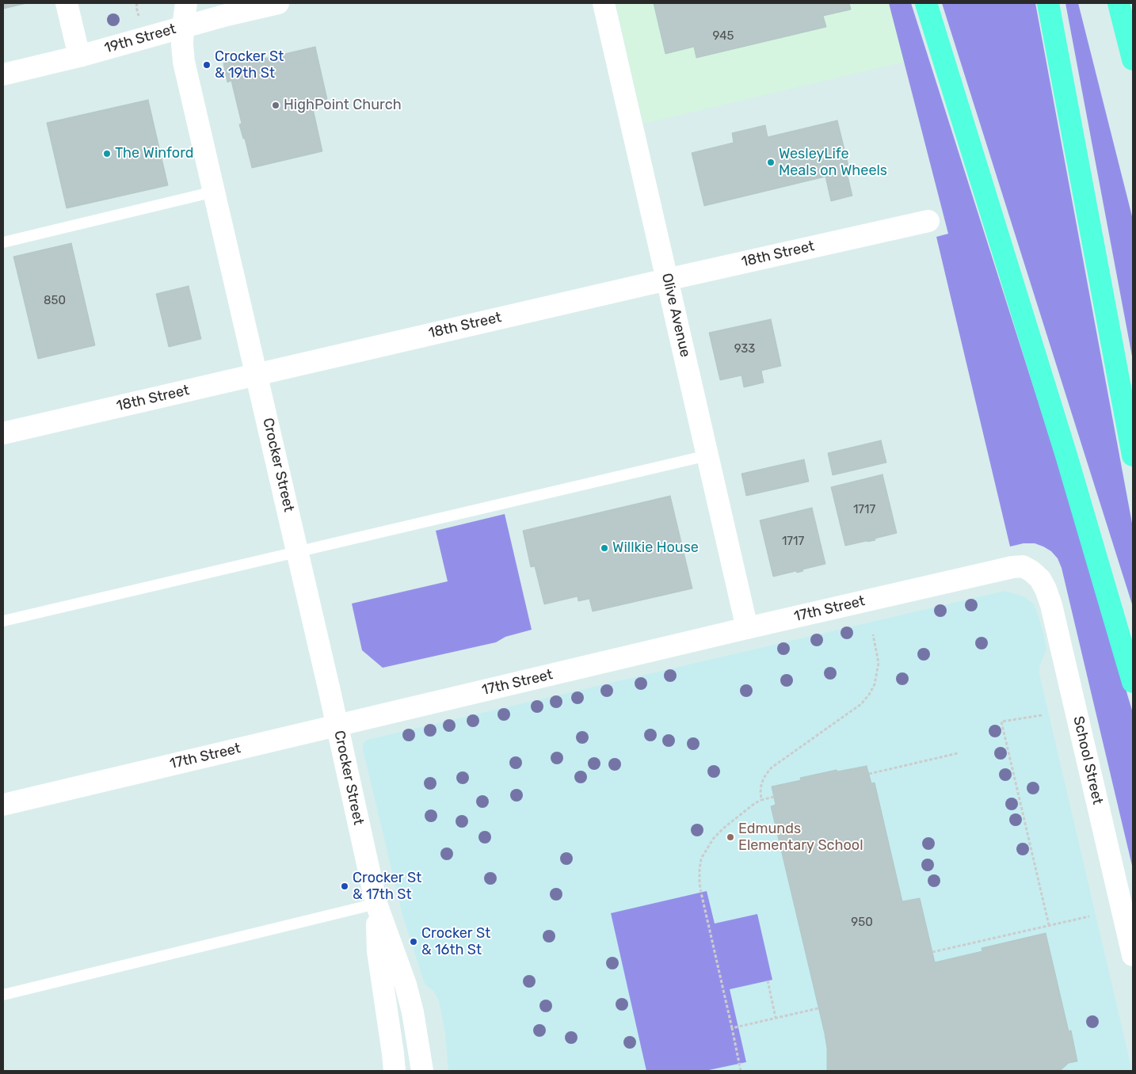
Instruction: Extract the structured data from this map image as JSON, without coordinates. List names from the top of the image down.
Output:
{
  "streets": {
    "street": [
      "19th Street",
      "18th Street",
      "Olive Avenue",
      "Crocker Street",
      "17th Street",
      "School Street"
    ]
  },
  "crossings": [
    ["19th Street", "Crocker Street"],
    ["18th Street", "Olive Avenue"],
    ["18th Street", "Crocker Street"],
    ["Olive Avenue", "17th Street"],
    ["Crocker Street", "17th Street"],
    ["17th Street", "School Street"]
  ],
  "places": [
    "Crocker St & 19th St",
    "HighPoint Church",
    "The Winford",
    "WesleyLife Meals on Wheels",
    "Willkie House",
    "Edmunds Elementary School",
    "Crocker St & 17th St",
    "Crocker St & 16th St"
  ],
  "house_numbers": [
    "945",
    "850",
    "933",
    "1717",
    "1717",
    "950"
  ]
}
